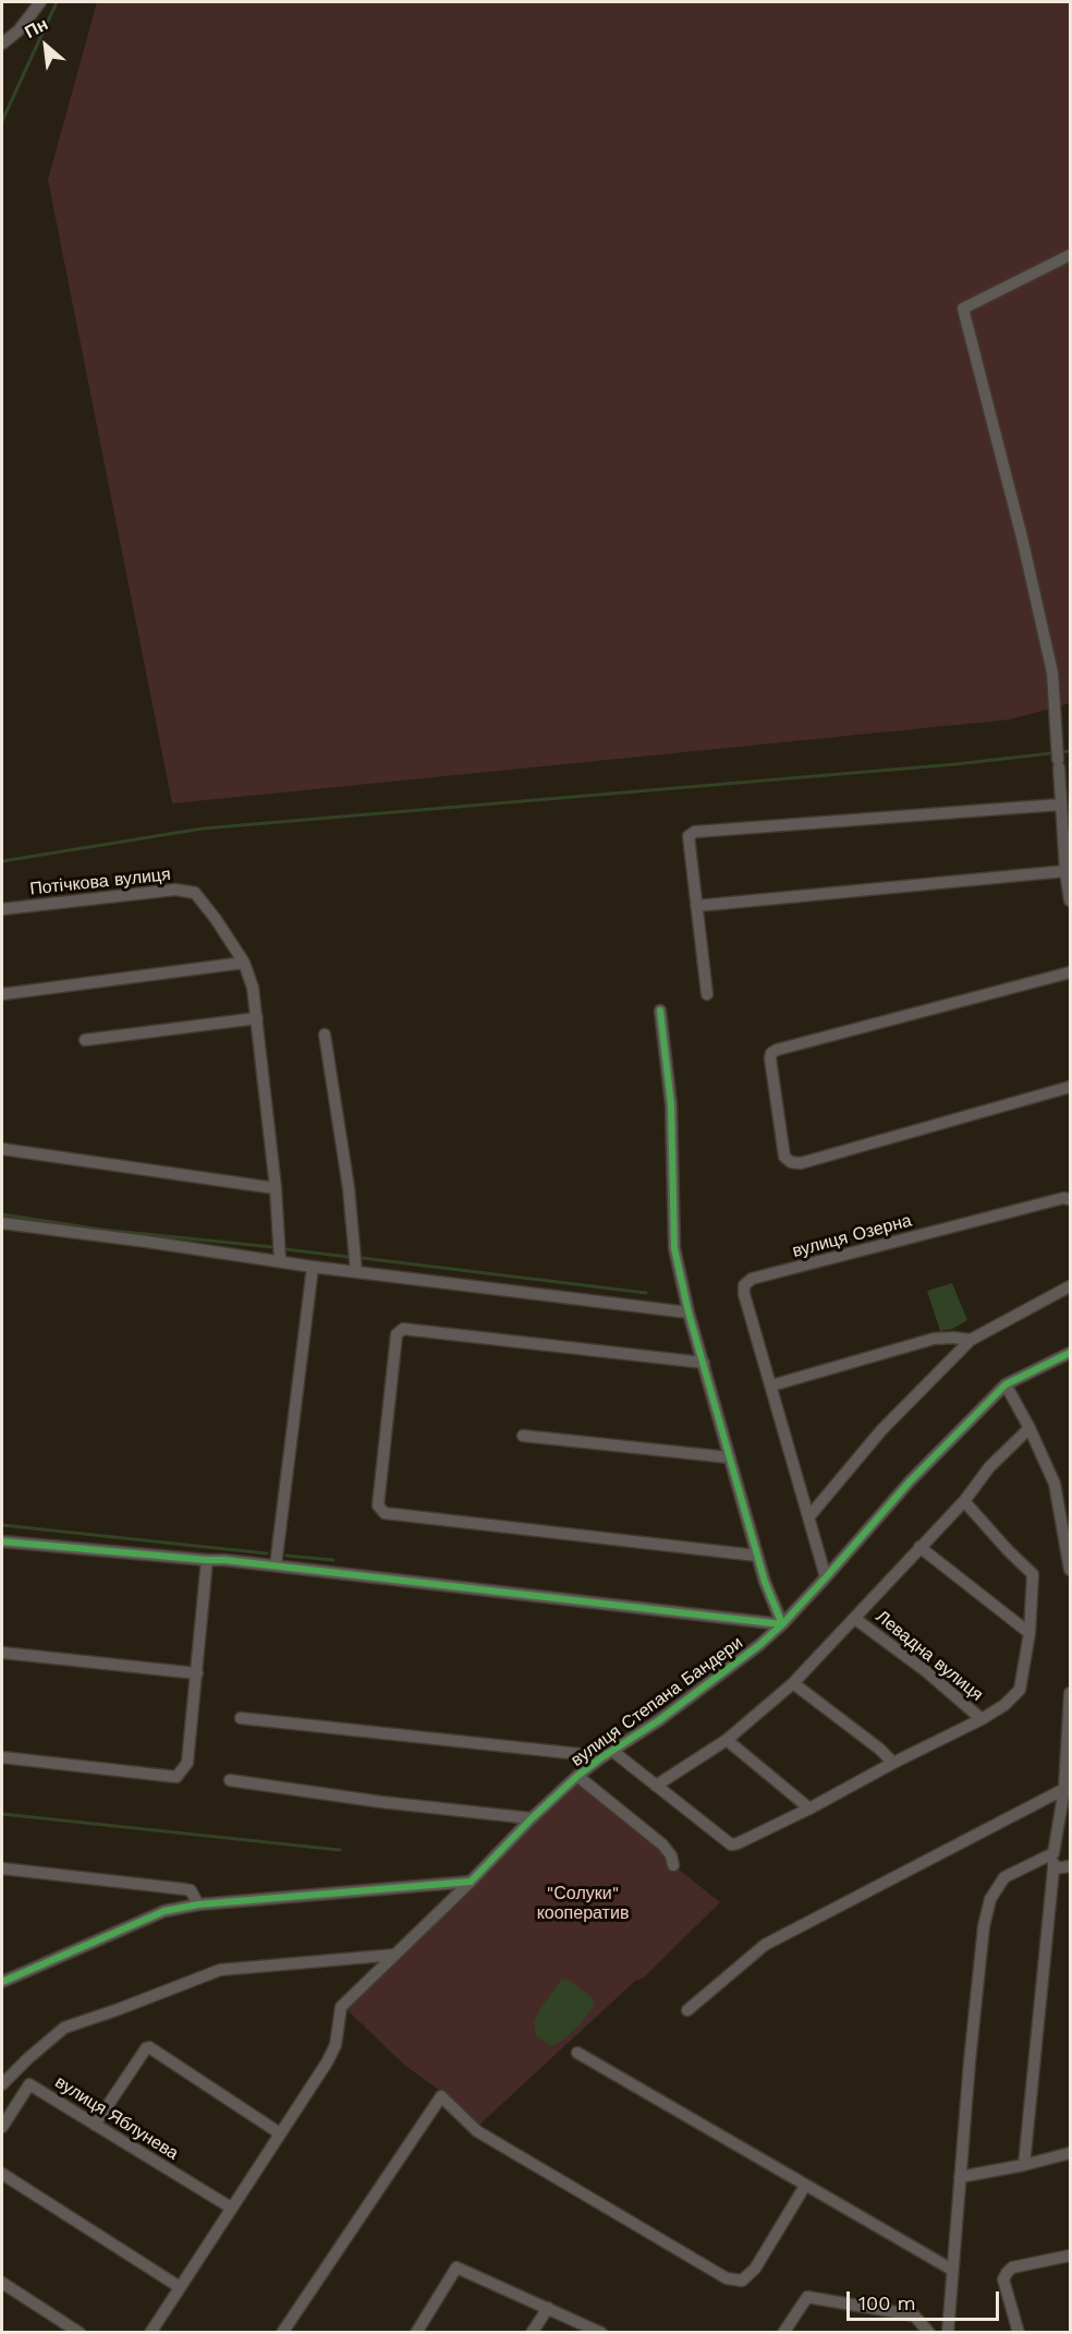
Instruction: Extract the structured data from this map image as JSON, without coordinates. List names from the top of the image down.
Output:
{
  "streets": {
    "street": [
      "Потічкова вулиця",
      "вулиця Озерна",
      "Левадна вулиця",
      "вулиця Степана Бандери",
      "вулиця Яблунева"
    ]
  },
  "crossings": [
    ["вулиця Озерна", "вулиця Степана Бандери"],
    ["Левадна вулиця", "вулиця Степана Бандери"],
    ["вулиця Степана Бандери", "вулиця Яблунева"]
  ],
  "parks": ["\"Солуки\" кооператив"],
  "scale_bar": "100 m",
  "north": "top left"
}
